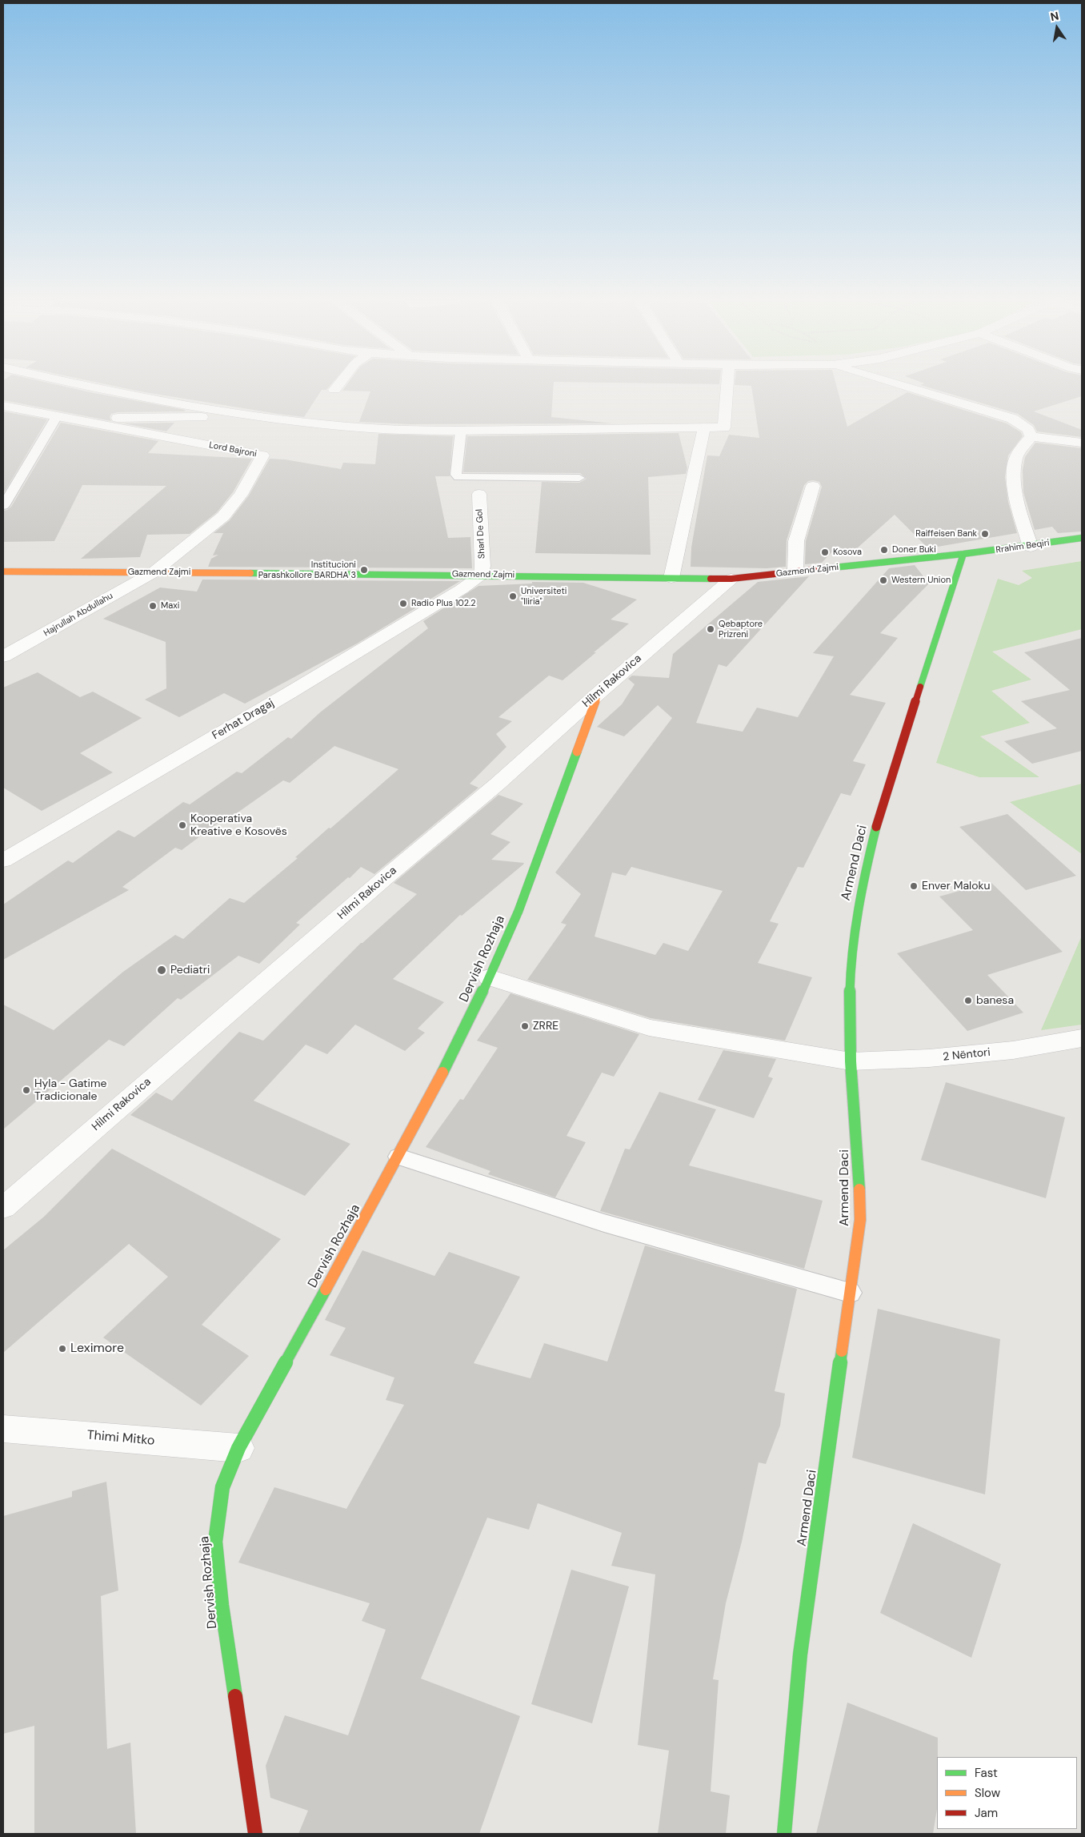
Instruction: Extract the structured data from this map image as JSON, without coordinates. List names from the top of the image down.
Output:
{
  "streets": {
    "street": [
      "Lord Bajroni",
      "Sharl De Gol",
      "Rrahim Beqiri",
      "Gazmend Zajmi",
      "Hajrullah Abdullahu",
      "Hilmi Rakovica",
      "Ferhat Dragaj",
      "Armend Daci",
      "Dervish Rozhaja",
      "2 Nëntori",
      "Thimi Mitko"
    ]
  },
  "crossings": [
    ["Lord Bajroni", "Gazmend Zajmi"],
    ["Lord Bajroni", "Hajrullah Abdullahu"],
    ["Sharl De Gol", "Gazmend Zajmi"],
    ["Sharl De Gol", "Ferhat Dragaj"],
    ["Rrahim Beqiri", "Gazmend Zajmi"],
    ["Rrahim Beqiri", "Armend Daci"],
    ["Gazmend Zajmi", "Hajrullah Abdullahu"],
    ["Gazmend Zajmi", "Hilmi Rakovica"],
    ["Gazmend Zajmi", "Ferhat Dragaj"],
    ["Gazmend Zajmi", "Armend Daci"],
    ["Hilmi Rakovica", "Dervish Rozhaja"],
    ["Armend Daci", "2 Nëntori"],
    ["Dervish Rozhaja", "2 Nëntori"],
    ["Dervish Rozhaja", "Thimi Mitko"]
  ],
  "places": [
    "Raiffeisen Bank",
    "Doner Buki",
    "Kosova",
    "Institucioni Parashkollore BARDHA 3",
    "Western Union",
    "Universiteti \"Iliria\"",
    "Radio Plus 102.2",
    "Maxi",
    "Qebaptore Prizreni",
    "Kooperativa Kreative e Kosovës",
    "Enver Maloku",
    "Pediatri",
    "banesa",
    "ZRRE",
    "Hyla - Gatime Tradicionale",
    "Leximore"
  ],
  "legend": ["Fast", "Slow", "Jam"],
  "north": "top"
}
